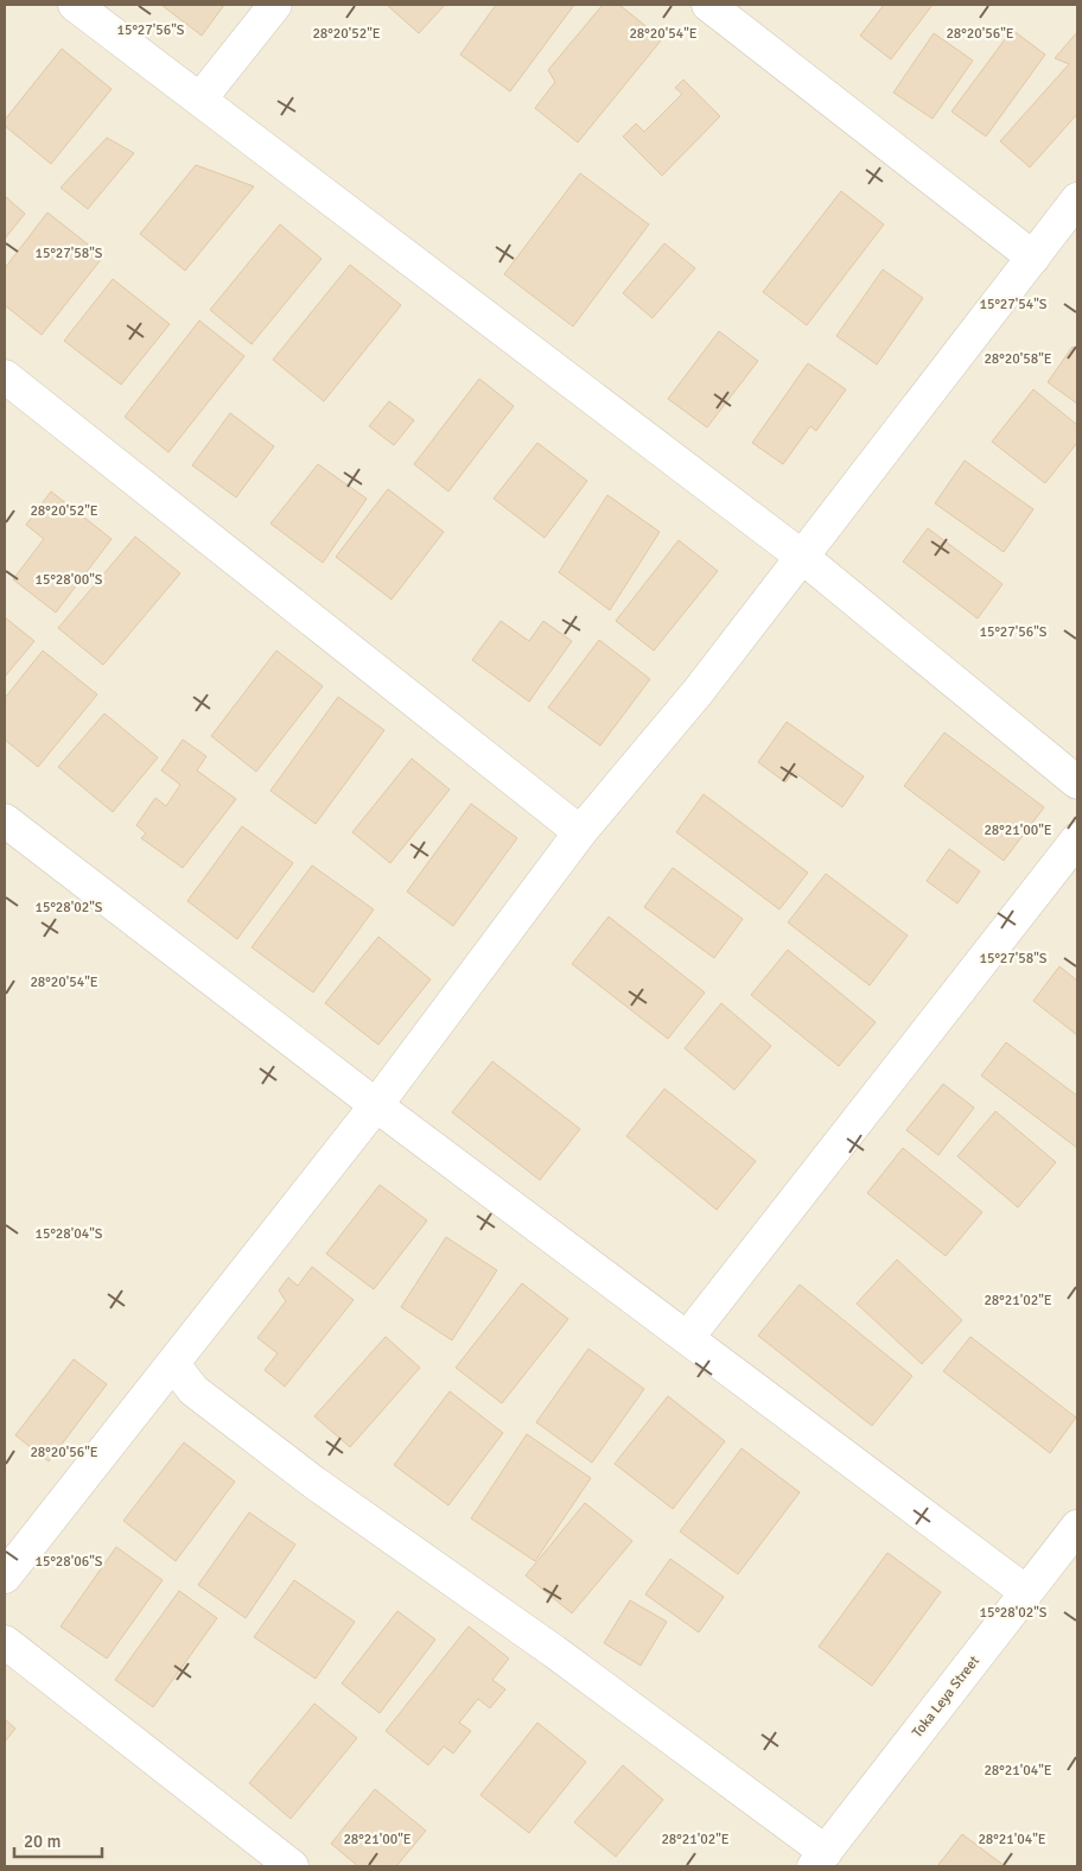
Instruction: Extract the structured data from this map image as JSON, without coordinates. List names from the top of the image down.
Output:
{
  "streets": {
    "street": ["Toka Leya Street"]
  },
  "scale_bar": "20 m",
  "coordinates": [
    "15°27'56\"S",
    "28°20'52\"E",
    "28°20'54\"E",
    "28°20'56\"E",
    "15°27'58\"S",
    "15°27'54\"S",
    "28°20'58\"E",
    "15°28'00\"S",
    "28°21'00\"E",
    "15°28'02\"S",
    "15°28'04\"S",
    "28°21'02\"E",
    "15°28'06\"S",
    "28°21'04\"E"
  ]
}
